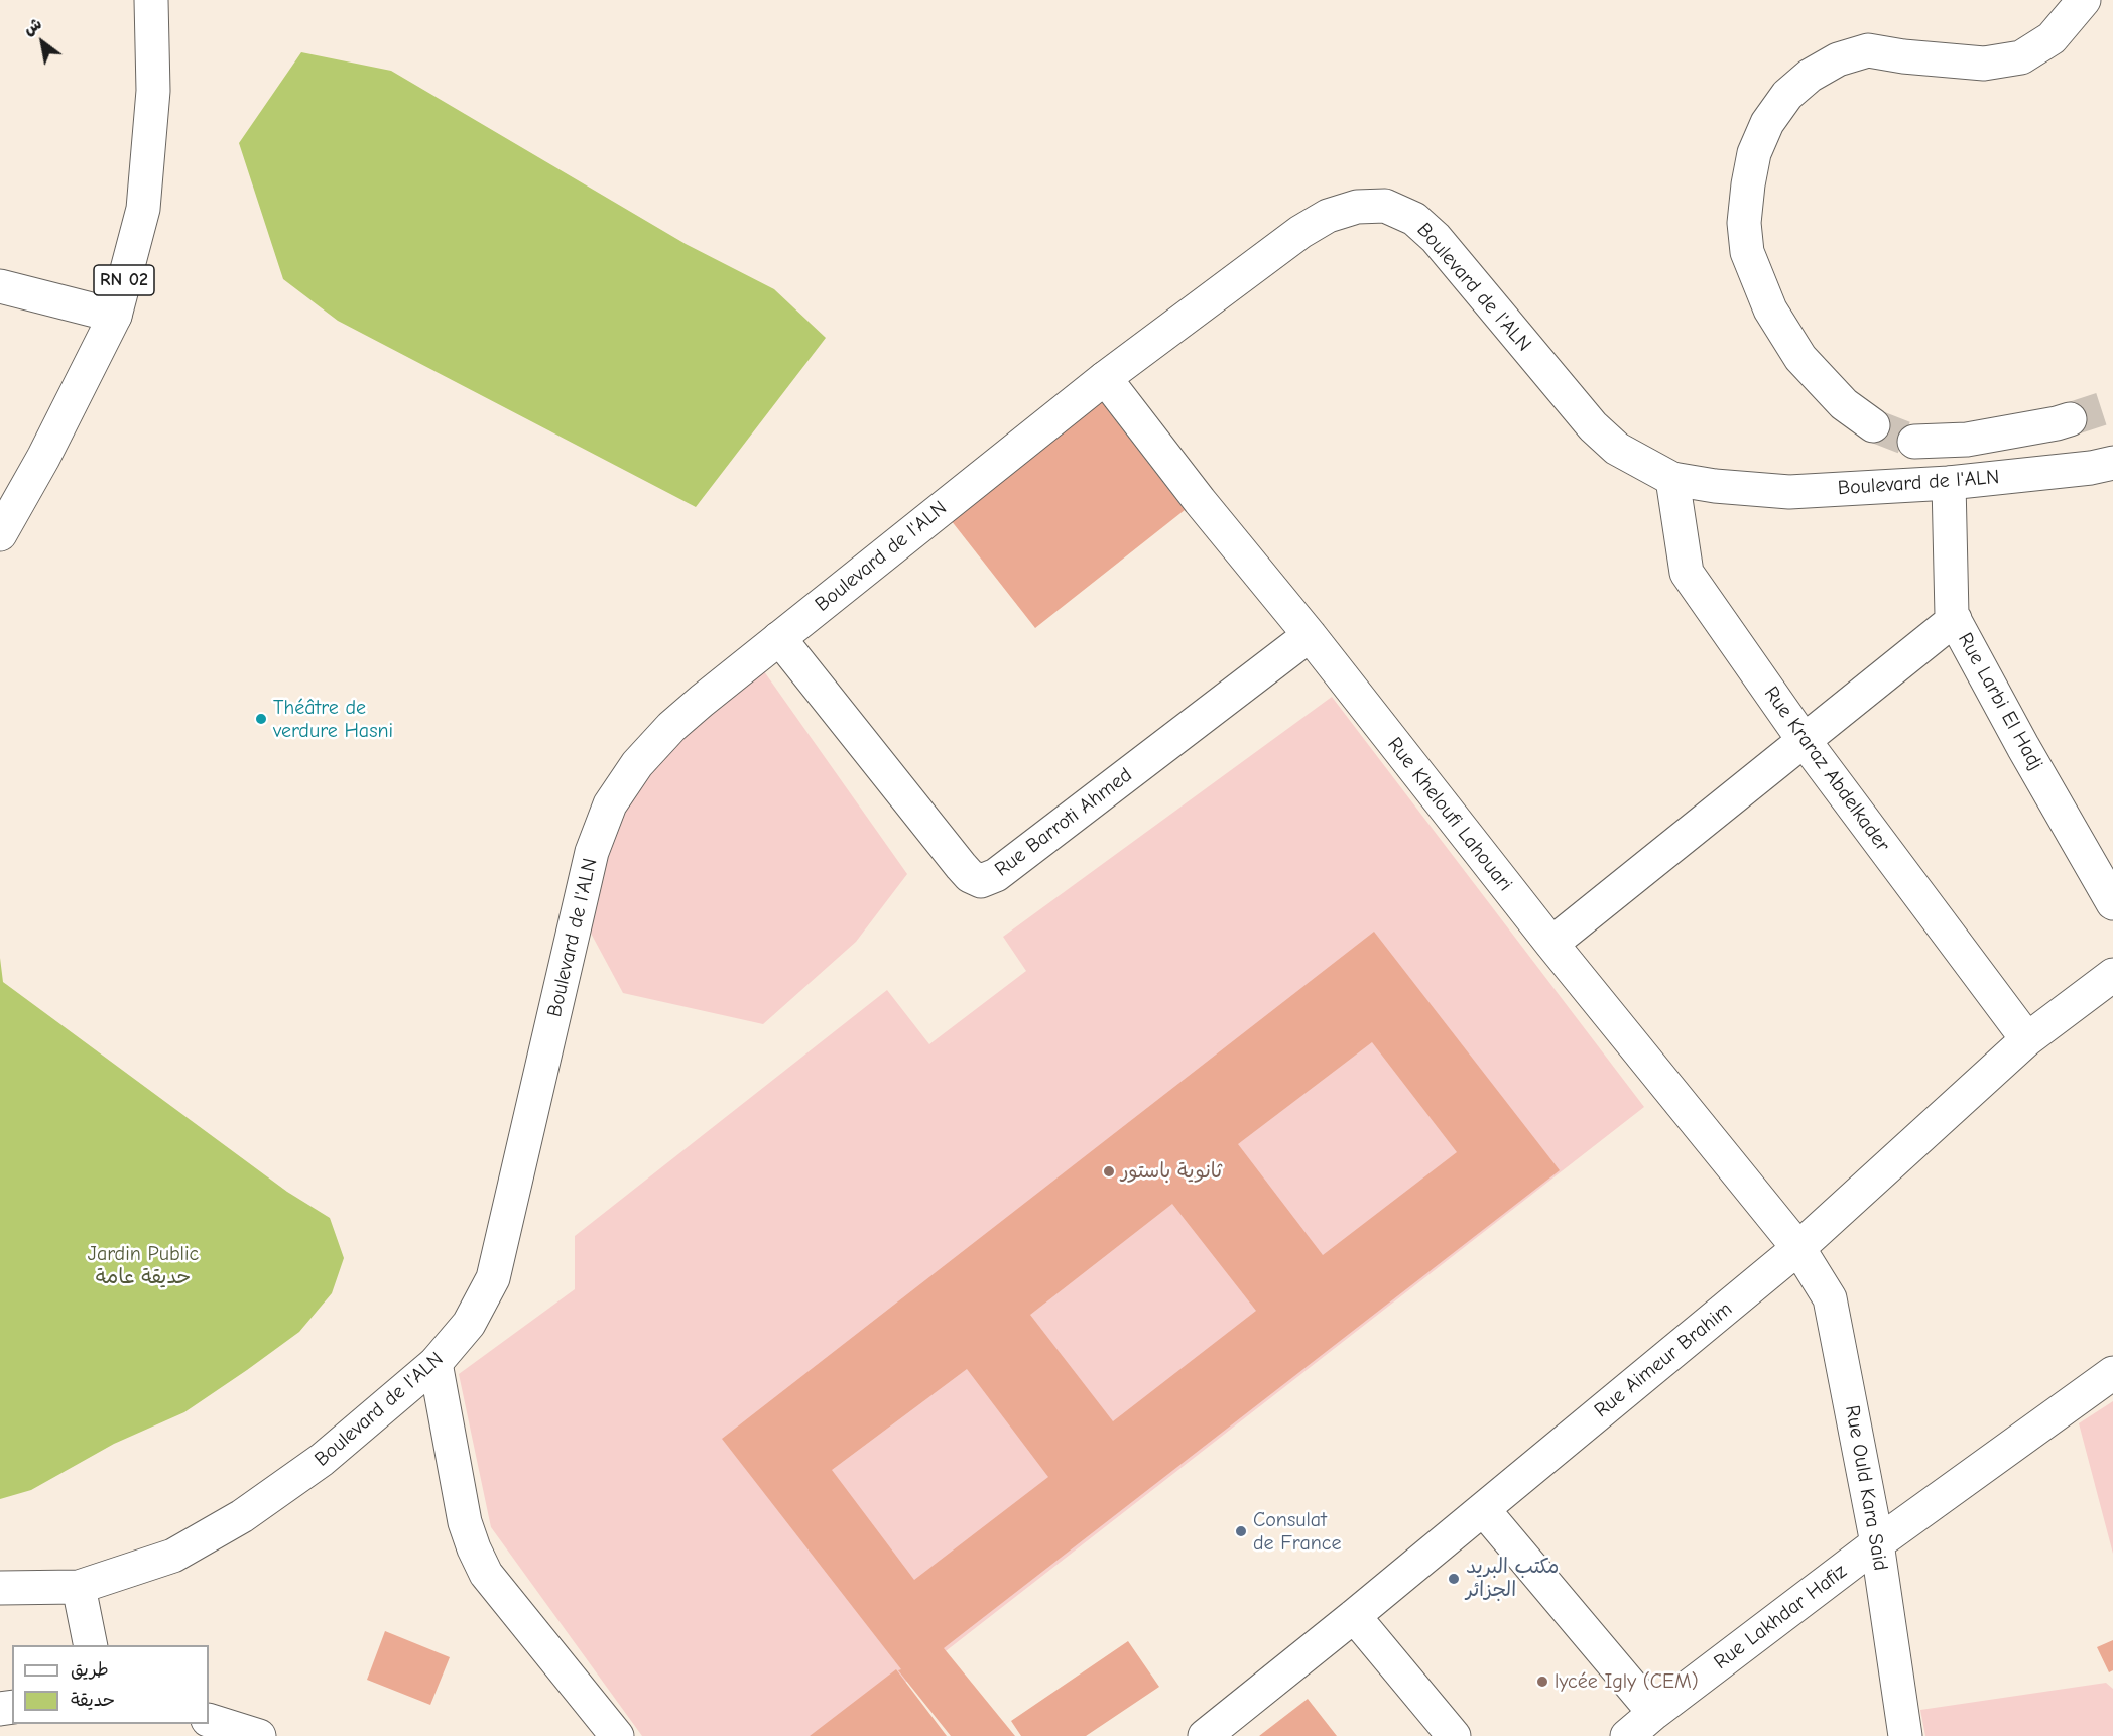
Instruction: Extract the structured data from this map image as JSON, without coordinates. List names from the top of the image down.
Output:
{
  "streets": {
    "street": [
      "RN 02",
      "Boulevard de l'ALN",
      "Rue Larbi El Hadj",
      "Rue Kraraz Abdelkader",
      "Rue Kheloufi Lahouari",
      "Rue Barroti Ahmed",
      "Rue Aimeur Brahim",
      "Rue Ould Kara Said",
      "Rue Lakhdar Hafiz"
    ]
  },
  "crossings": [
    ["Boulevard de l'ALN", "Rue Larbi El Hadj"],
    ["Boulevard de l'ALN", "Rue Kraraz Abdelkader"],
    ["Boulevard de l'ALN", "Rue Kheloufi Lahouari"],
    ["Boulevard de l'ALN", "Rue Barroti Ahmed"],
    ["Rue Kraraz Abdelkader", "Rue Aimeur Brahim"],
    ["Rue Kheloufi Lahouari", "Rue Barroti Ahmed"],
    ["Rue Kheloufi Lahouari", "Rue Aimeur Brahim"],
    ["Rue Kheloufi Lahouari", "Rue Ould Kara Said"],
    ["Rue Aimeur Brahim", "Rue Ould Kara Said"],
    ["Rue Ould Kara Said", "Rue Lakhdar Hafiz"]
  ],
  "parks": ["Jardin Public حديقة عامة"],
  "places": [
    "Théâtre de verdure Hasni",
    "ثانوية باستور",
    "Consulat de France",
    "مكتب البريد الجزائر",
    "lycée Igly (CEM)"
  ],
  "legend": ["طريق", "حديقة"],
  "north": "top left"
}
